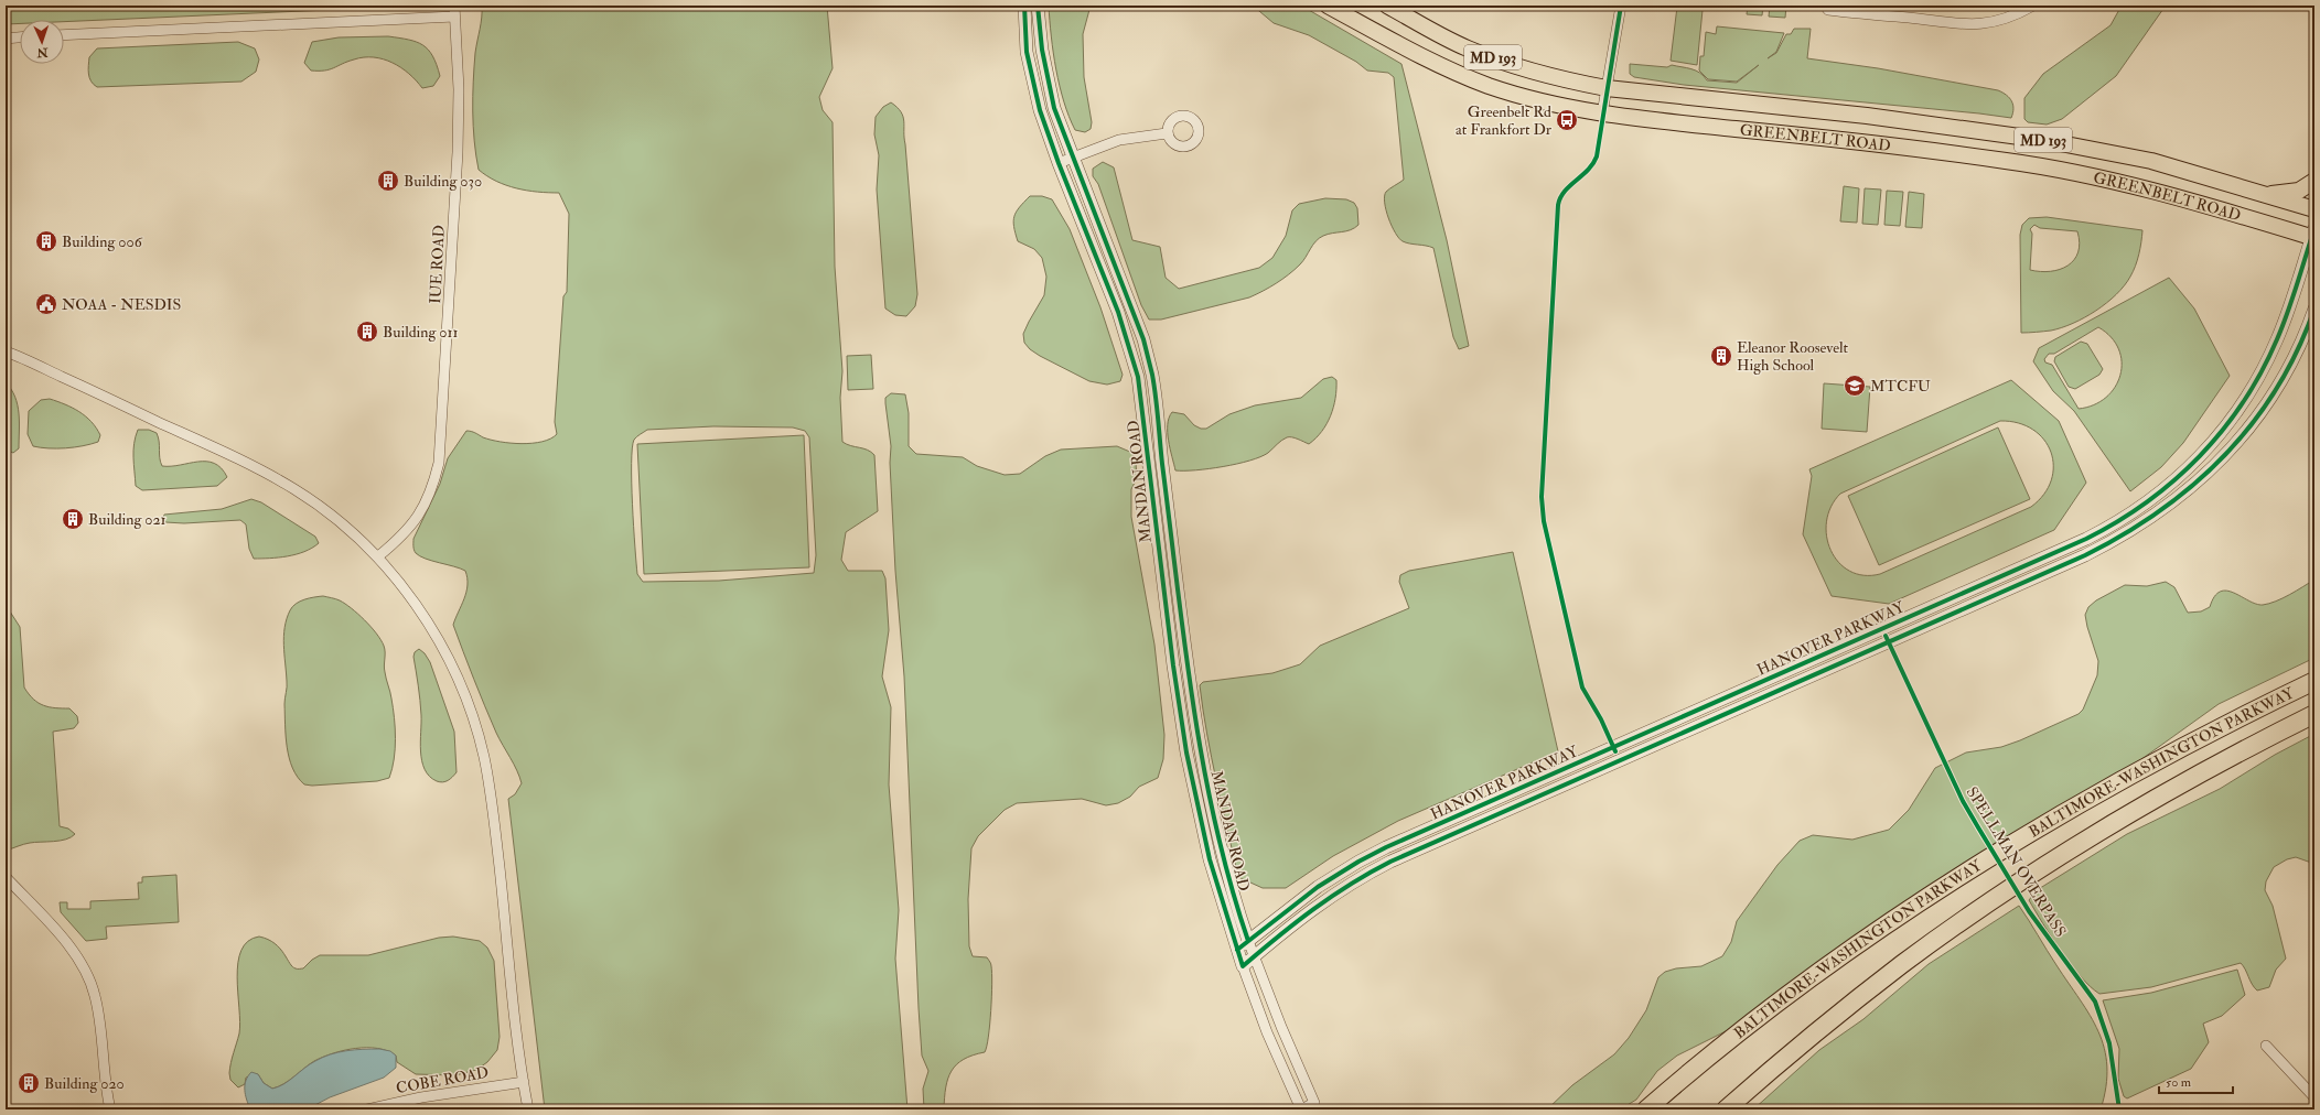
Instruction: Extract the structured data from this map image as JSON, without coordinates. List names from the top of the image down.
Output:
{
  "streets": {
    "highway": ["BALTIMORE-WASHINGTON PARKWAY"],
    "main road": ["MD 193", "GREENBELT ROAD"],
    "street": [
      "IUE ROAD",
      "MANDAN ROAD",
      "HANOVER PARKWAY",
      "COBE ROAD"
    ],
    "cycle path": ["SPELLMAN OVERPASS"]
  },
  "crossings": [
    ["GREENBELT ROAD", "HANOVER PARKWAY"],
    ["MANDAN ROAD", "HANOVER PARKWAY"]
  ],
  "places": {
    "bus stop": ["Greenbelt Rd at Frankfort Dr"],
    "building": [
      "Building 030",
      "Building 006",
      "Building 011",
      "Eleanor Roosevelt High School",
      "Building 021",
      "Building 020"
    ],
    "public building": ["NOAA - NESDIS"],
    "school or university": ["MTCFU"]
  },
  "scale_bar": "50 m",
  "north": "bottom"
}
